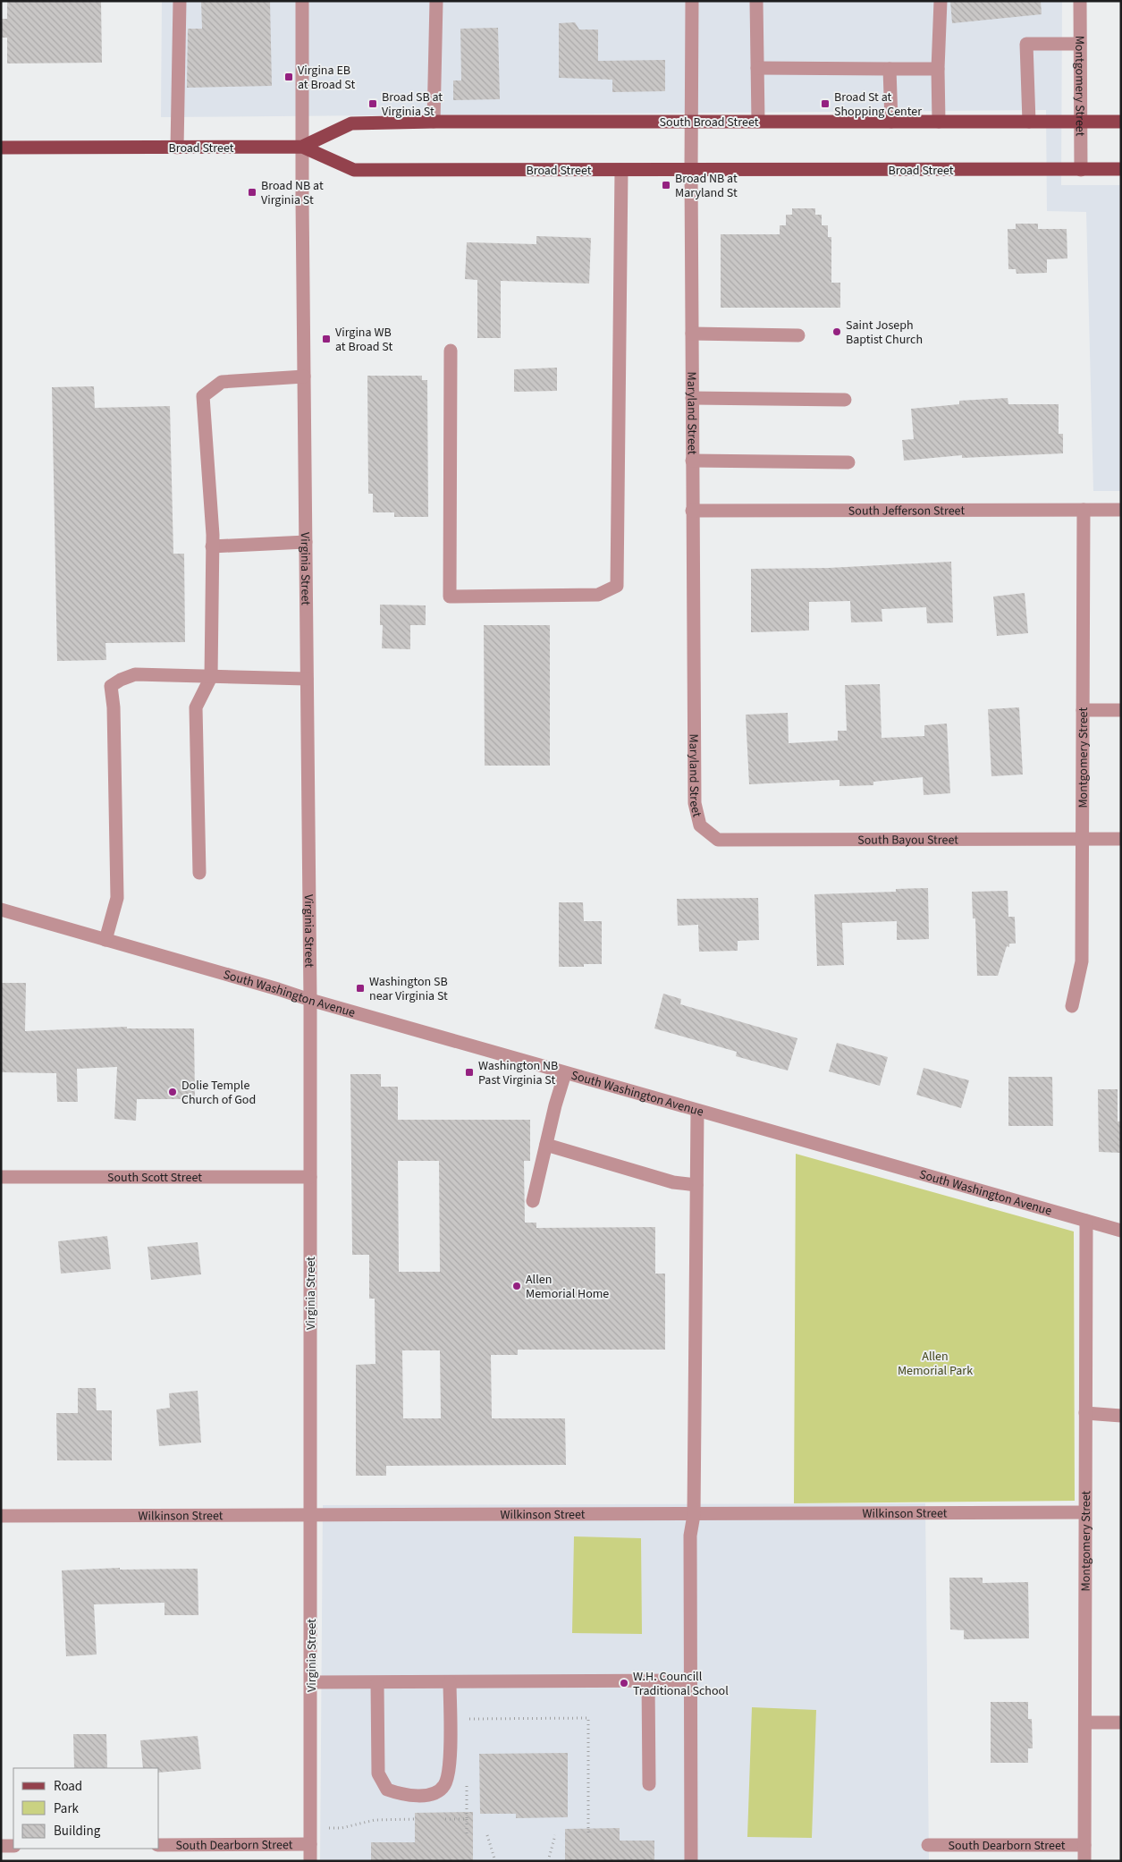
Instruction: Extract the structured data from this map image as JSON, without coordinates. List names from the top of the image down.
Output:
{
  "streets": {
    "main road": ["South Broad Street", "Broad Street"],
    "street": [
      "Montgomery Street",
      "Maryland Street",
      "South Jefferson Street",
      "Virginia Street",
      "South Bayou Street",
      "South Washington Avenue",
      "South Scott Street",
      "Wilkinson Street",
      "South Dearborn Street"
    ]
  },
  "crossings": [
    ["Montgomery Street", "South Broad Street"],
    ["Montgomery Street", "Broad Street"],
    ["Montgomery Street", "South Jefferson Street"],
    ["Montgomery Street", "South Bayou Street"],
    ["Montgomery Street", "South Washington Avenue"],
    ["Montgomery Street", "Wilkinson Street"],
    ["Montgomery Street", "South Dearborn Street"],
    ["South Broad Street", "Broad Street"],
    ["South Broad Street", "Maryland Street"],
    ["South Broad Street", "Virginia Street"],
    ["Broad Street", "Maryland Street"],
    ["Broad Street", "Virginia Street"],
    ["Maryland Street", "South Jefferson Street"],
    ["Maryland Street", "South Bayou Street"],
    ["Virginia Street", "South Washington Avenue"],
    ["Virginia Street", "South Scott Street"],
    ["Virginia Street", "Wilkinson Street"],
    ["Virginia Street", "South Dearborn Street"]
  ],
  "parks": ["Allen Memorial Park"],
  "places": {
    "transit": [
      "Virgina EB at Broad St",
      "Broad SB at Virginia St",
      "Broad St at Shopping Center",
      "Broad NB at Maryland St",
      "Broad NB at Virginia St",
      "Virgina WB at Broad St",
      "Washington SB near Virginia St",
      "Washington NB Past Virginia St"
    ],
    "other": [
      "Saint Joseph Baptist Church",
      "Dolie Temple Church of God",
      "Allen Memorial Home",
      "W.H. Councill Traditional School"
    ]
  },
  "legend": ["Road", "Park", "Building"]
}
